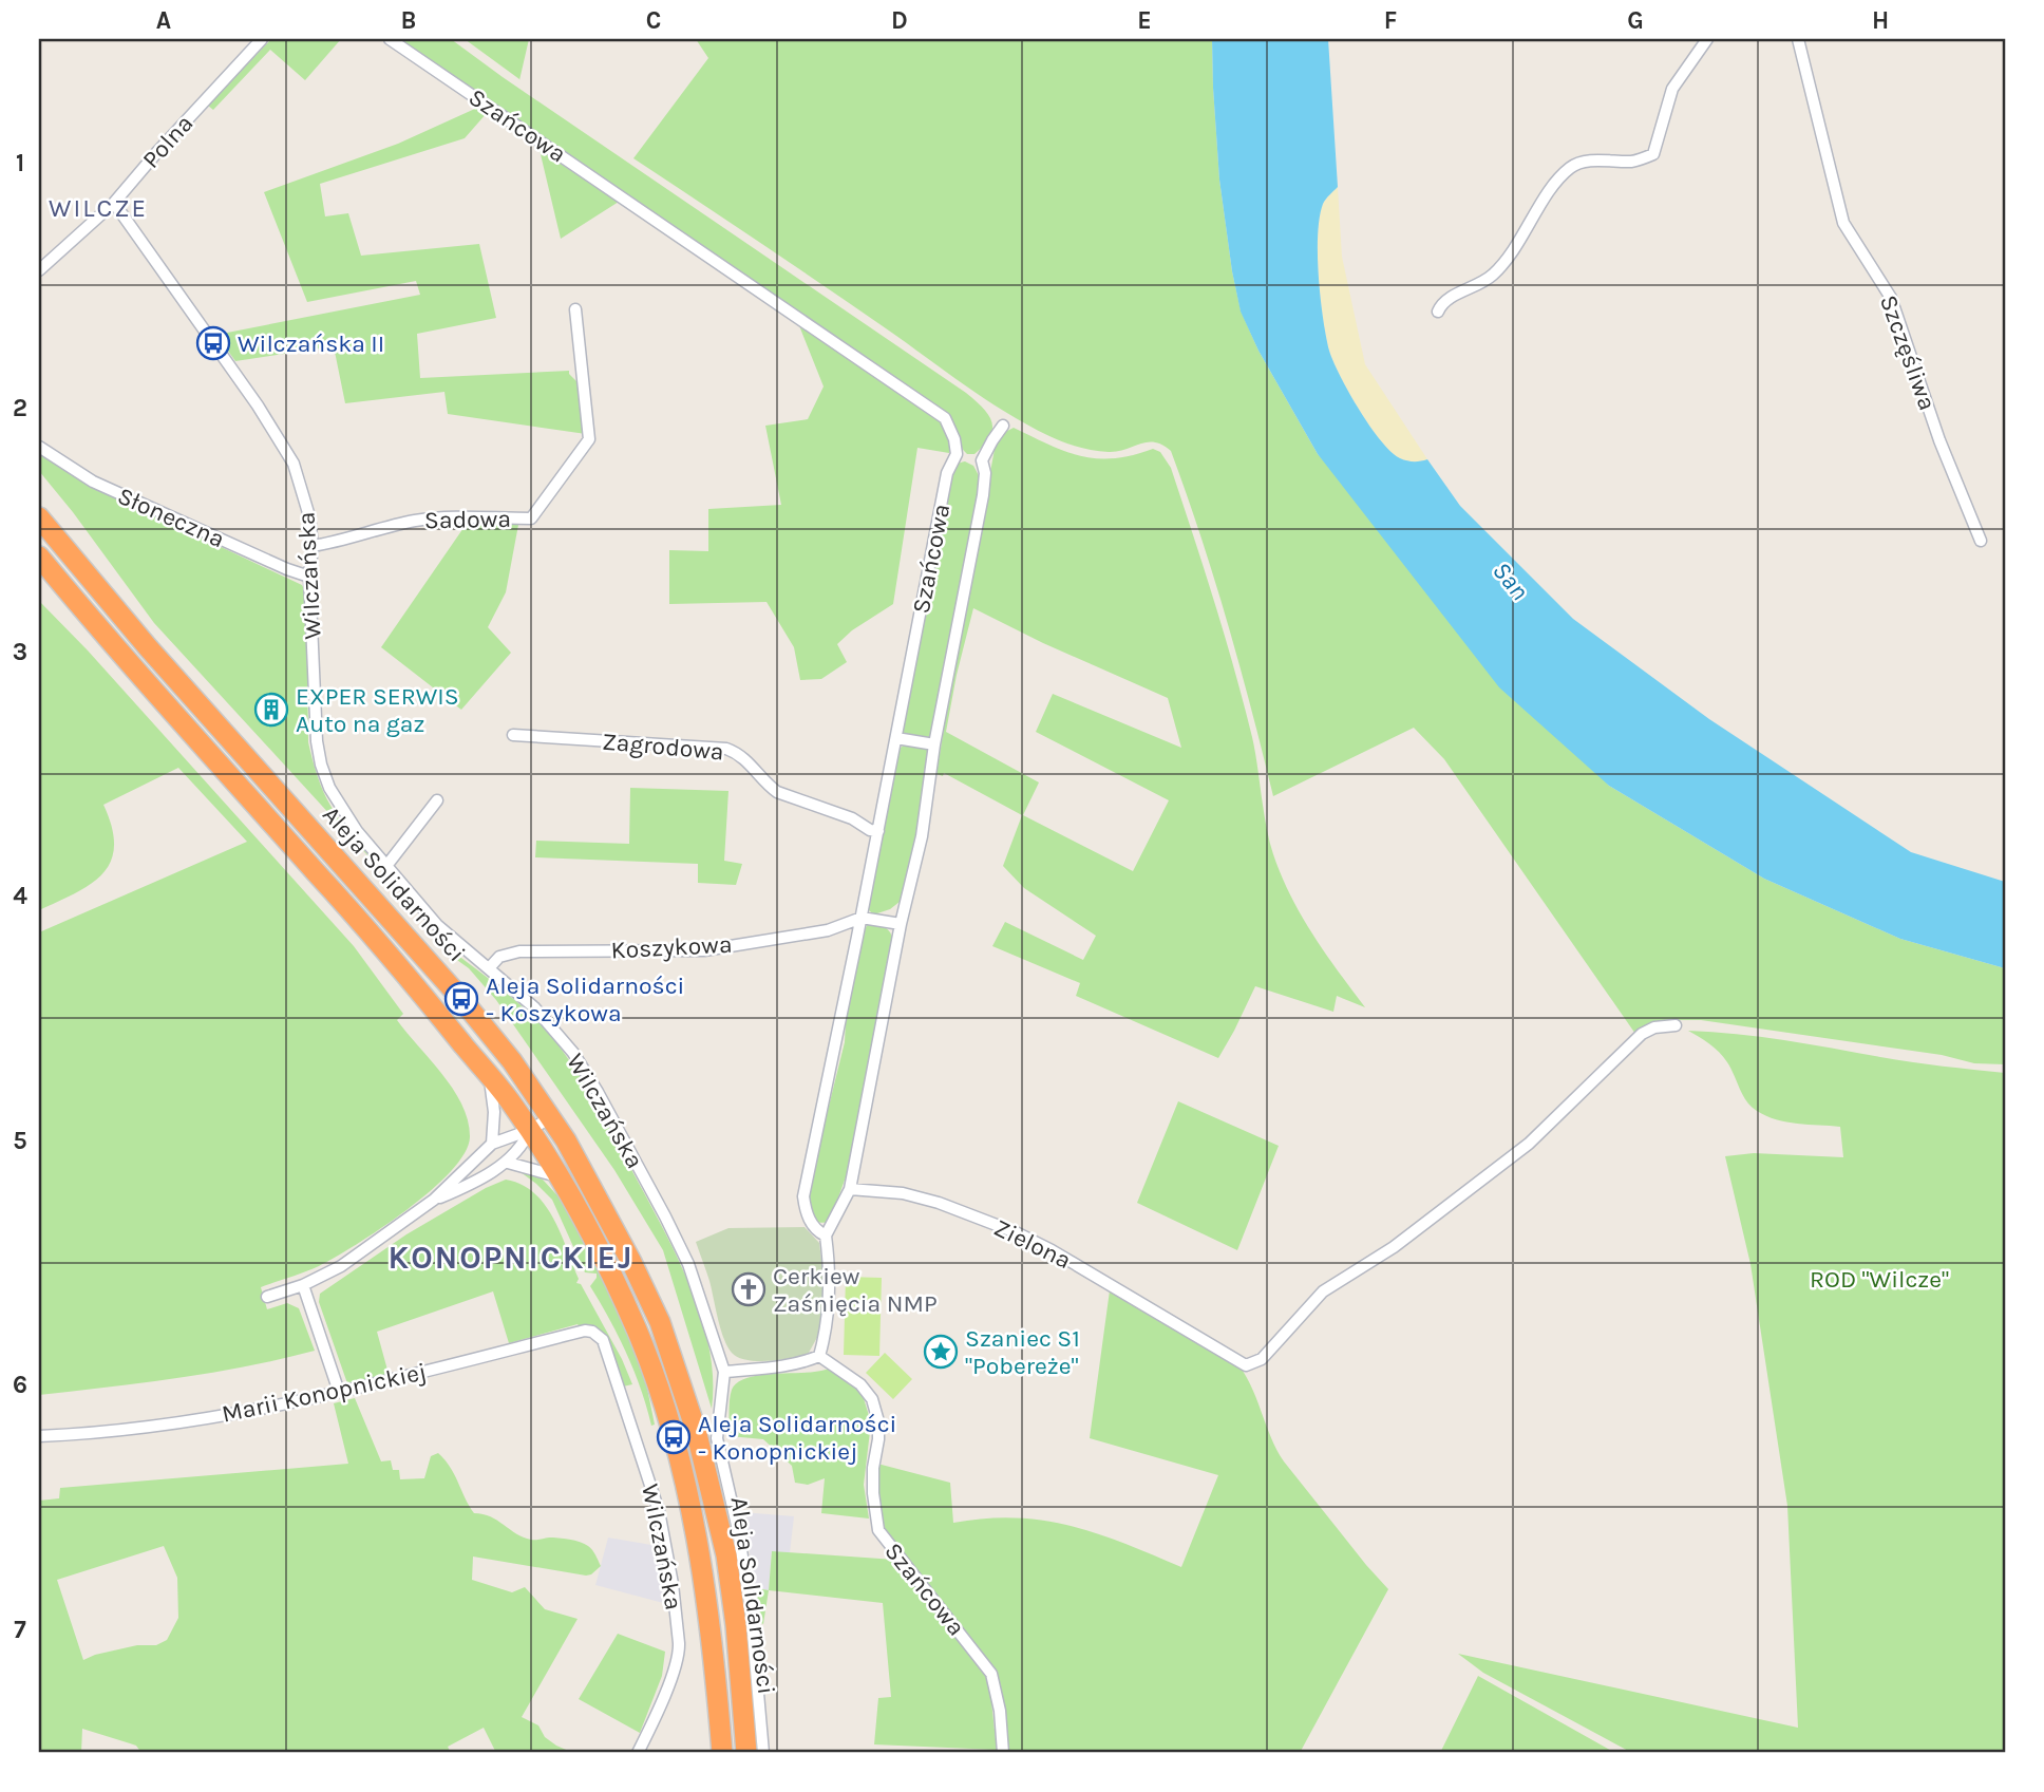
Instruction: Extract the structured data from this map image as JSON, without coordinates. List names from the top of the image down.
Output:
{
  "streets": {
    "highway": ["Aleja Solidarności"],
    "street": [
      "Szańcowa",
      "Polna",
      "Szczęśliwa",
      "Słoneczna",
      "Sadowa",
      "WiIczańska",
      "Zagrodowa",
      "Koszykowa",
      "Zielona",
      "Marii Konopnickiej",
      "Wilczańska"
    ]
  },
  "crossings": [
    ["Szańcowa", "Zagrodowa"],
    ["Szańcowa", "Koszykowa"],
    ["Szańcowa", "Zielona"],
    ["Polna", "WiIczańska"],
    ["Słoneczna", "WiIczańska"],
    ["Sadowa", "WiIczańska"],
    ["WiIczańska", "Koszykowa"],
    ["Marii Konopnickiej", "Wilczańska"]
  ],
  "districts": ["WILCZE", "KONOPNICKIEJ"],
  "water": ["San"],
  "parks": ["ROD \"Wilcze\""],
  "places": {
    "bus stop": ["Wilczańska II", "Aleja Solidarności - Koszykowa", "Aleja Solidarności - Konopnickiej"],
    "building": ["EXPER SERWIS Auto na gaz"],
    "church": ["Cerkiew Zaśnięcia NMP"],
    "place": ["Szaniec S1 \"Pobereże\""]
  },
  "grid": {
    "columns": [
      "A",
      "B",
      "C",
      "D",
      "E",
      "F",
      "G",
      "H"
    ],
    "rows": [
      "1",
      "2",
      "3",
      "4",
      "5",
      "6",
      "7"
    ]
  }
}
